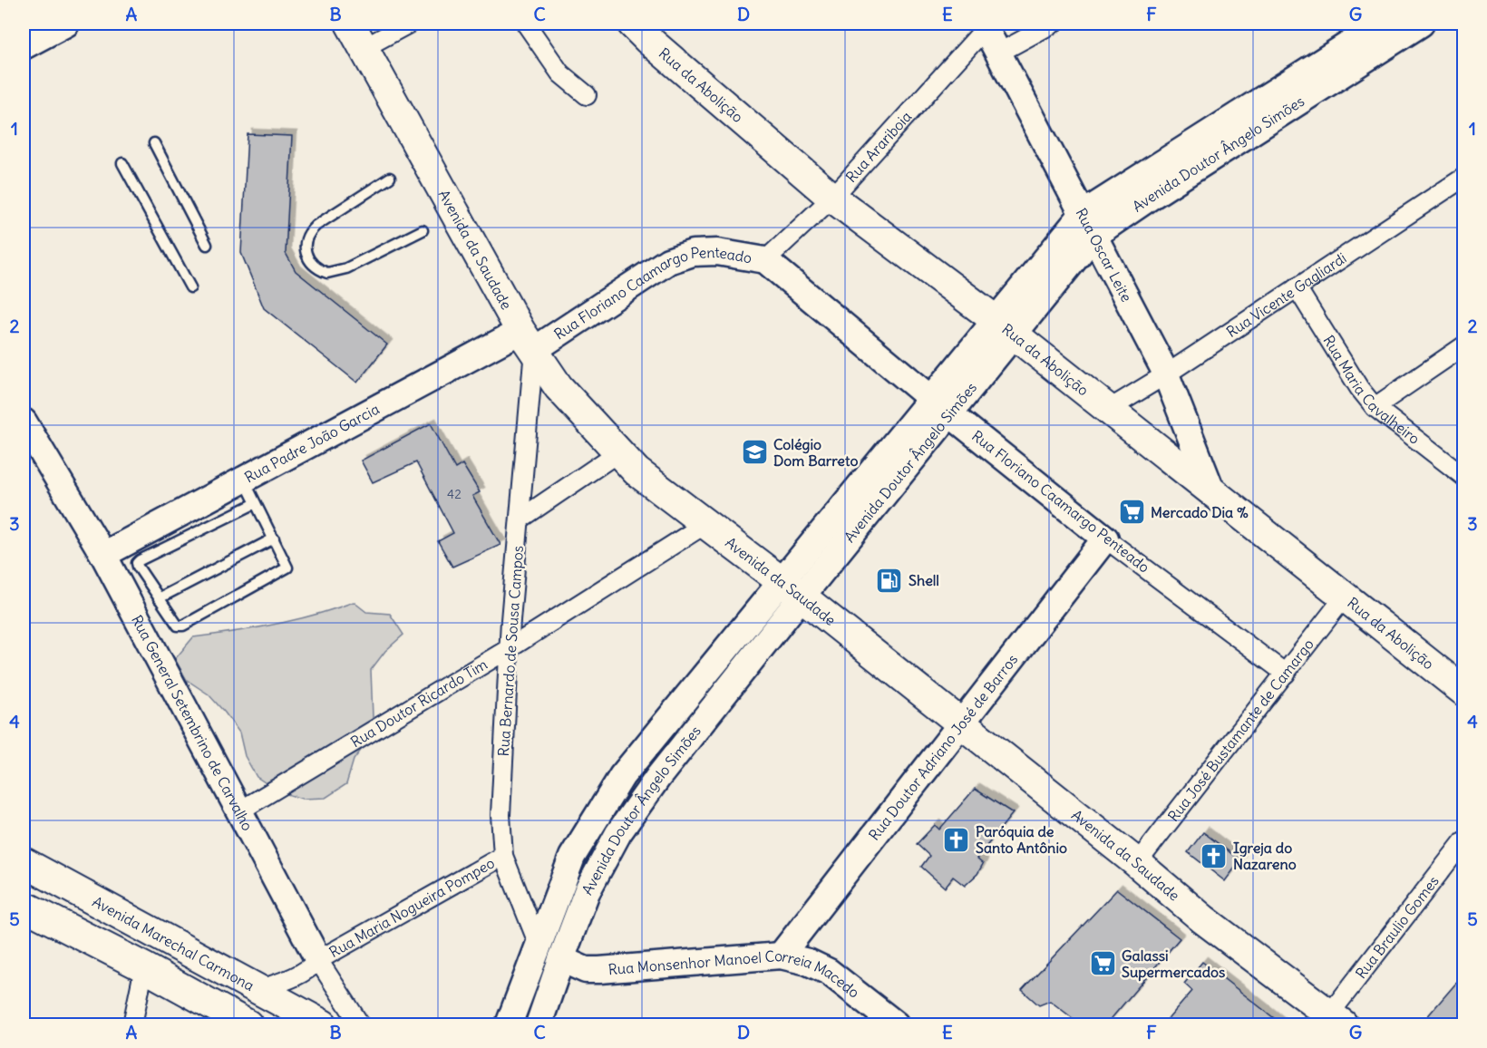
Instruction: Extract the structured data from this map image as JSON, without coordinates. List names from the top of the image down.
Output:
{
  "streets": {
    "main road": ["Rua da Abolição", "Avenida da Saudade", "Avenida Marechal Carmona"],
    "street": [
      "Rua Arariboia",
      "Avenida Doutor Ângelo Simões",
      "Rua Oscar Leite",
      "Rua Vicente Gagliardi",
      "Rua Floriano Caamargo Penteado",
      "Rua Maria Cavalheiro",
      "Rua Padre João Garcia",
      "Rua Bernardo de Sousa Campos",
      "Rua Doutor Ricardo Tim",
      "Rua General Setembrino de Carvalho",
      "Rua José Bustamante de Camargo",
      "Rua Doutor Adriano José de Barros",
      "Rua Maria Nogueira Pompeo",
      "Rua Braulio Gomes",
      "Rua Monsenhor Manoel Correia Macedo"
    ]
  },
  "crossings": [
    ["Rua da Abolição", "Rua Arariboia"],
    ["Rua da Abolição", "Avenida Doutor Ângelo Simões"],
    ["Rua da Abolição", "Rua Oscar Leite"],
    ["Rua da Abolição", "Rua Vicente Gagliardi"],
    ["Rua da Abolição", "Rua José Bustamante de Camargo"],
    ["Rua Arariboia", "Rua Oscar Leite"],
    ["Rua Arariboia", "Rua Floriano Caamargo Penteado"],
    ["Avenida Doutor Ângelo Simões", "Avenida da Saudade"],
    ["Avenida Doutor Ângelo Simões", "Rua Oscar Leite"],
    ["Avenida Doutor Ângelo Simões", "Rua Floriano Caamargo Penteado"],
    ["Avenida Doutor Ângelo Simões", "Rua Bernardo de Sousa Campos"],
    ["Avenida Doutor Ângelo Simões", "Rua Monsenhor Manoel Correia Macedo"],
    ["Avenida da Saudade", "Rua Floriano Caamargo Penteado"],
    ["Avenida da Saudade", "Rua Padre João Garcia"],
    ["Avenida da Saudade", "Rua Bernardo de Sousa Campos"],
    ["Avenida da Saudade", "Rua Doutor Ricardo Tim"],
    ["Avenida da Saudade", "Rua José Bustamante de Camargo"],
    ["Avenida da Saudade", "Rua Doutor Adriano José de Barros"],
    ["Avenida da Saudade", "Rua Braulio Gomes"],
    ["Rua Oscar Leite", "Rua Vicente Gagliardi"],
    ["Rua Vicente Gagliardi", "Rua Maria Cavalheiro"],
    ["Rua Floriano Caamargo Penteado", "Rua Padre João Garcia"],
    ["Rua Floriano Caamargo Penteado", "Rua Bernardo de Sousa Campos"],
    ["Rua Floriano Caamargo Penteado", "Rua José Bustamante de Camargo"],
    ["Rua Floriano Caamargo Penteado", "Rua Doutor Adriano José de Barros"],
    ["Rua Padre João Garcia", "Rua Bernardo de Sousa Campos"],
    ["Rua Padre João Garcia", "Rua General Setembrino de Carvalho"],
    ["Rua Bernardo de Sousa Campos", "Rua Doutor Ricardo Tim"],
    ["Rua Bernardo de Sousa Campos", "Rua Maria Nogueira Pompeo"],
    ["Rua Doutor Ricardo Tim", "Rua General Setembrino de Carvalho"],
    ["Rua General Setembrino de Carvalho", "Rua Maria Nogueira Pompeo"],
    ["Rua Doutor Adriano José de Barros", "Rua Monsenhor Manoel Correia Macedo"],
    ["Rua Maria Nogueira Pompeo", "Avenida Marechal Carmona"]
  ],
  "places": {
    "school or university": ["Colégio Dom Barreto"],
    "supermarket": ["Mercado Dia %", "Galassi Supermercados"],
    "fuel station": ["Shell"],
    "church": ["Paróquia de Santo Antônio", "Igreja do Nazareno"]
  },
  "house_numbers": ["42"],
  "grid": {
    "columns": [
      "A",
      "B",
      "C",
      "D",
      "E",
      "F",
      "G"
    ],
    "rows": [
      "1",
      "2",
      "3",
      "4",
      "5"
    ]
  }
}
